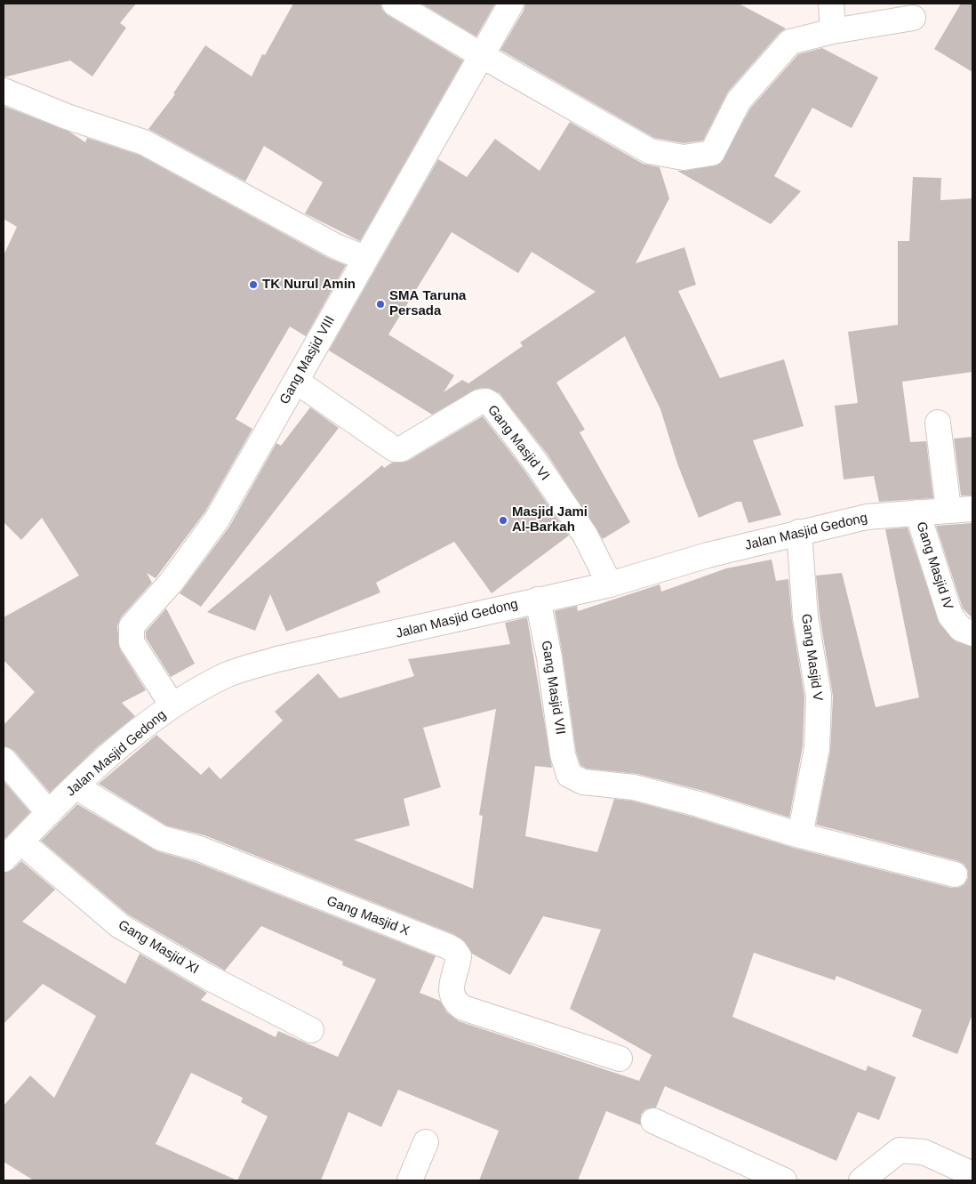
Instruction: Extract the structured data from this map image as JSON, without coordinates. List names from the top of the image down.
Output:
{
  "streets": {
    "street": [
      "Gang Masjid VIII",
      "Gang Masjid VI",
      "Jalan Masjid Gedong",
      "Gang Masjid IV",
      "Gang Masjid V",
      "Gang Masjid VII",
      "Gang Masjid X",
      "Gang Masjid XI"
    ]
  },
  "crossings": [
    ["Gang Masjid VIII", "Gang Masjid VI"],
    ["Gang Masjid VIII", "Jalan Masjid Gedong"],
    ["Gang Masjid VI", "Jalan Masjid Gedong"],
    ["Jalan Masjid Gedong", "Gang Masjid IV"],
    ["Jalan Masjid Gedong", "Gang Masjid V"],
    ["Jalan Masjid Gedong", "Gang Masjid VII"],
    ["Jalan Masjid Gedong", "Gang Masjid X"],
    ["Jalan Masjid Gedong", "Gang Masjid XI"],
    ["Gang Masjid V", "Gang Masjid VII"]
  ],
  "places": ["TK Nurul Amin", "SMA Taruna Persada", "Masjid Jami Al-Barkah"]
}
